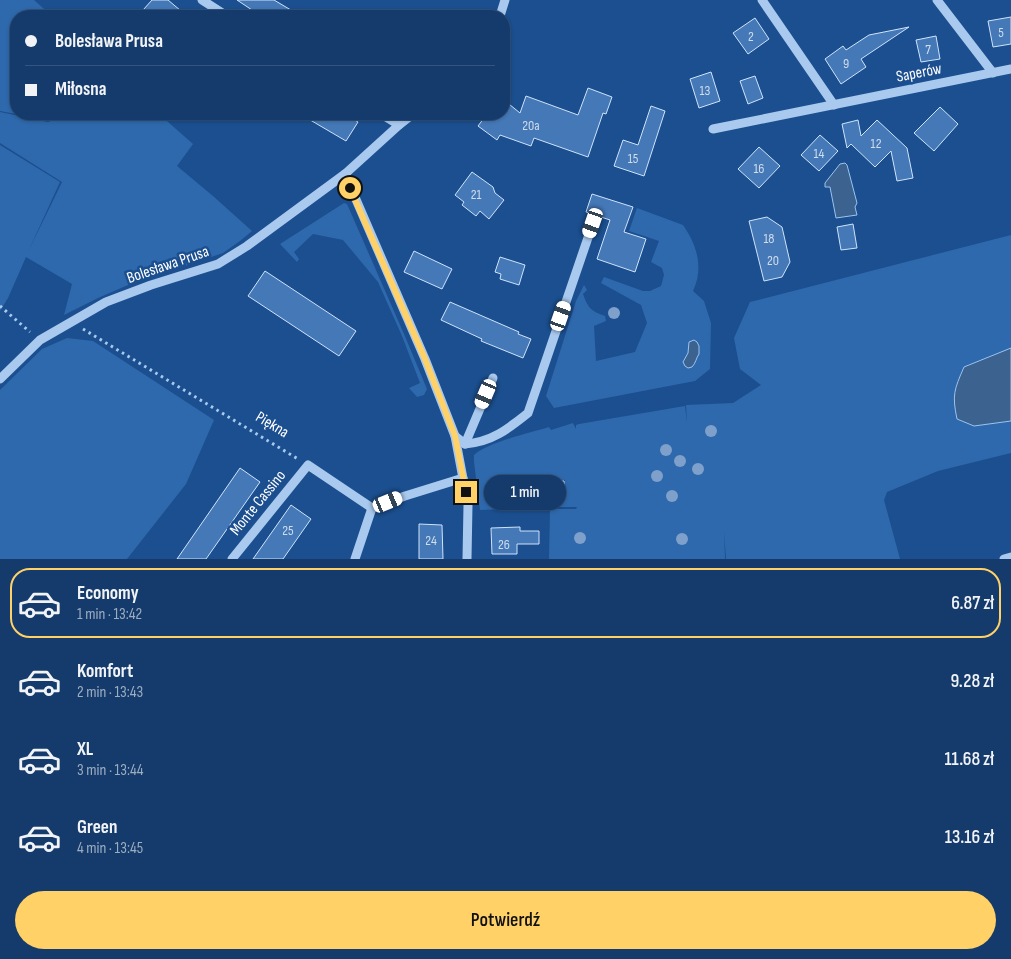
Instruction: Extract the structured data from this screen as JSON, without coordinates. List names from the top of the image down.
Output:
{
  "streets": {
    "street": ["Saperów", "Bolesława Prusa", "Monte Cassino"],
    "path": ["Piękna"]
  },
  "crossings": [
    ["Bolesława Prusa", "Piękna"],
    ["Piękna", "Monte Cassino"]
  ],
  "house_numbers": [
    "5",
    "2",
    "7",
    "9",
    "13",
    "20a",
    "12",
    "14",
    "15",
    "16",
    "21",
    "18",
    "20",
    "25",
    "24",
    "26"
  ],
  "page": {
    "banner": ["Bolesława Prusa", "Miłosna"],
    "bubble": "1 min",
    "list": [
      {
        "name": "Economy",
        "note": "1 min · 13:42",
        "value": "6.87 zł"
      },
      {
        "name": "Komfort",
        "note": "2 min · 13:43",
        "value": "9.28 zł"
      },
      {
        "name": "XL",
        "note": "3 min · 13:44",
        "value": "11.68 zł"
      },
      {
        "name": "Green",
        "note": "4 min · 13:45",
        "value": "13.16 zł"
      }
    ],
    "buttons": "Potwierdź"
  }
}
